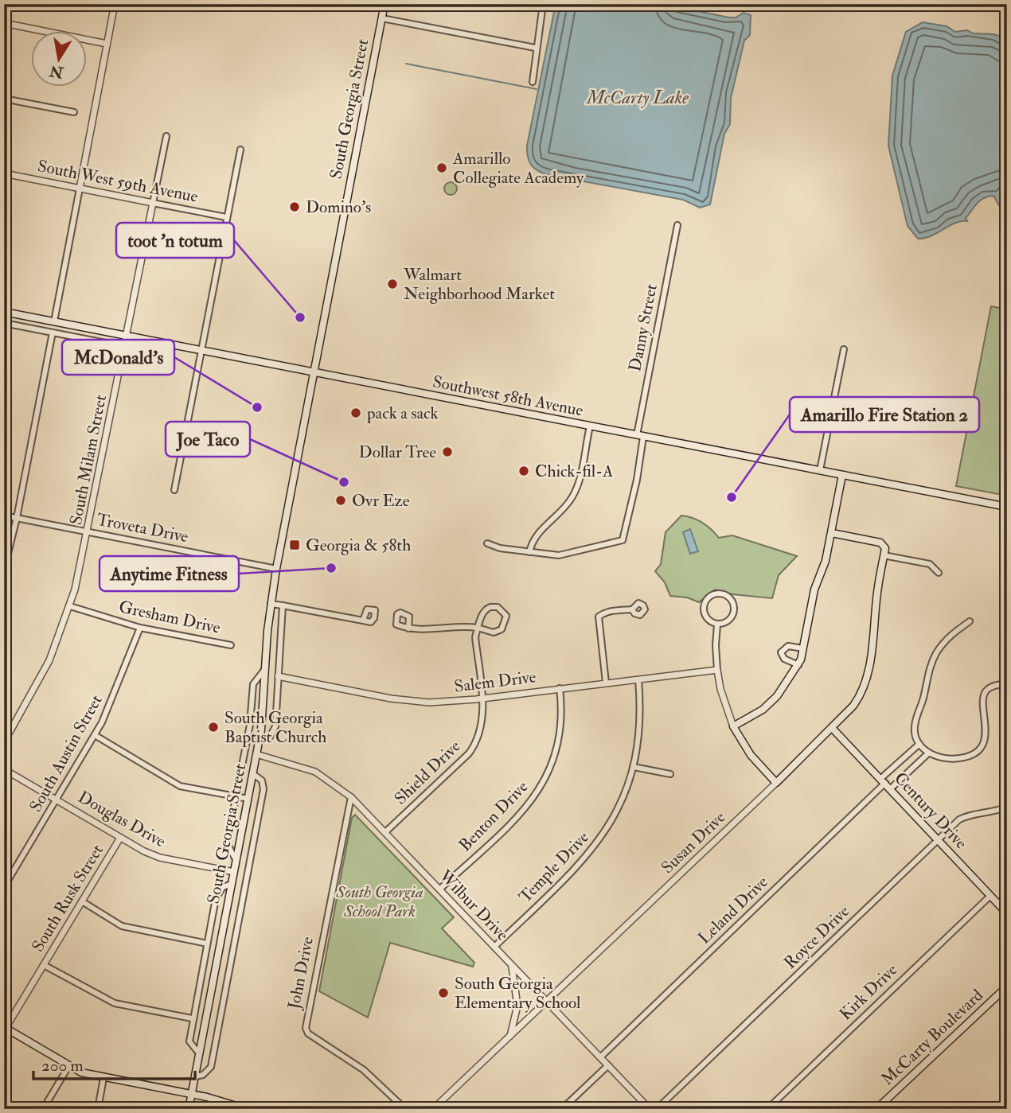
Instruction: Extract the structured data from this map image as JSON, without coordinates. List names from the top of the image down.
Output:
{
  "streets": {
    "main road": [
      "South Georgia Street",
      "Southwest 58th Avenue",
      "Century Drive",
      "Susan Drive",
      "McCarty Boulevard"
    ],
    "street": [
      "South West 59th Avenue",
      "Danny Street",
      "South Milam Street",
      "Troveta Drive",
      "Gresham Drive",
      "Salem Drive",
      "South Austin Street",
      "Shield Drive",
      "Benton Drive",
      "Douglas Drive",
      "Temple Drive",
      "South Rusk Street",
      "Wilbur Drive",
      "Leland Drive",
      "Royce Drive",
      "John Drive",
      "Kirk Drive"
    ]
  },
  "crossings": [
    ["South Georgia Street", "Southwest 58th Avenue"],
    ["South Georgia Street", "Troveta Drive"],
    ["South Georgia Street", "Douglas Drive"],
    ["South Georgia Street", "Wilbur Drive"],
    ["South West 59th Avenue", "South Milam Street"],
    ["Danny Street", "Southwest 58th Avenue"],
    ["Southwest 58th Avenue", "South Milam Street"],
    ["South Milam Street", "Troveta Drive"],
    ["South Milam Street", "Gresham Drive"],
    ["Gresham Drive", "South Austin Street"],
    ["Salem Drive", "Shield Drive"],
    ["Salem Drive", "Benton Drive"],
    ["Salem Drive", "Temple Drive"],
    ["South Austin Street", "Douglas Drive"],
    ["Shield Drive", "Wilbur Drive"],
    ["Century Drive", "Susan Drive"],
    ["Century Drive", "Leland Drive"],
    ["Century Drive", "Royce Drive"],
    ["Century Drive", "Kirk Drive"],
    ["Benton Drive", "Wilbur Drive"],
    ["Douglas Drive", "South Rusk Street"],
    ["Susan Drive", "Wilbur Drive"],
    ["Temple Drive", "Wilbur Drive"],
    ["Wilbur Drive", "Leland Drive"],
    ["Wilbur Drive", "John Drive"]
  ],
  "water": ["McCarty Lake"],
  "parks": ["South Georgia School Park"],
  "places": {
    "other": [
      "Amarillo Collegiate Academy",
      "Domino's",
      "Walmart Neighborhood Market",
      "toot 'n totum",
      "McDonald's",
      "pack a sack",
      "Dollar Tree",
      "Chick-fil-A",
      "Joe Taco",
      "Amarillo Fire Station 2",
      "Ovr Eze",
      "Anytime Fitness",
      "South Georgia Baptist Church",
      "South Georgia Elementary School"
    ],
    "transit": ["Georgia & 58th"]
  },
  "scale_bar": "200 m",
  "north": "bottom"
}
